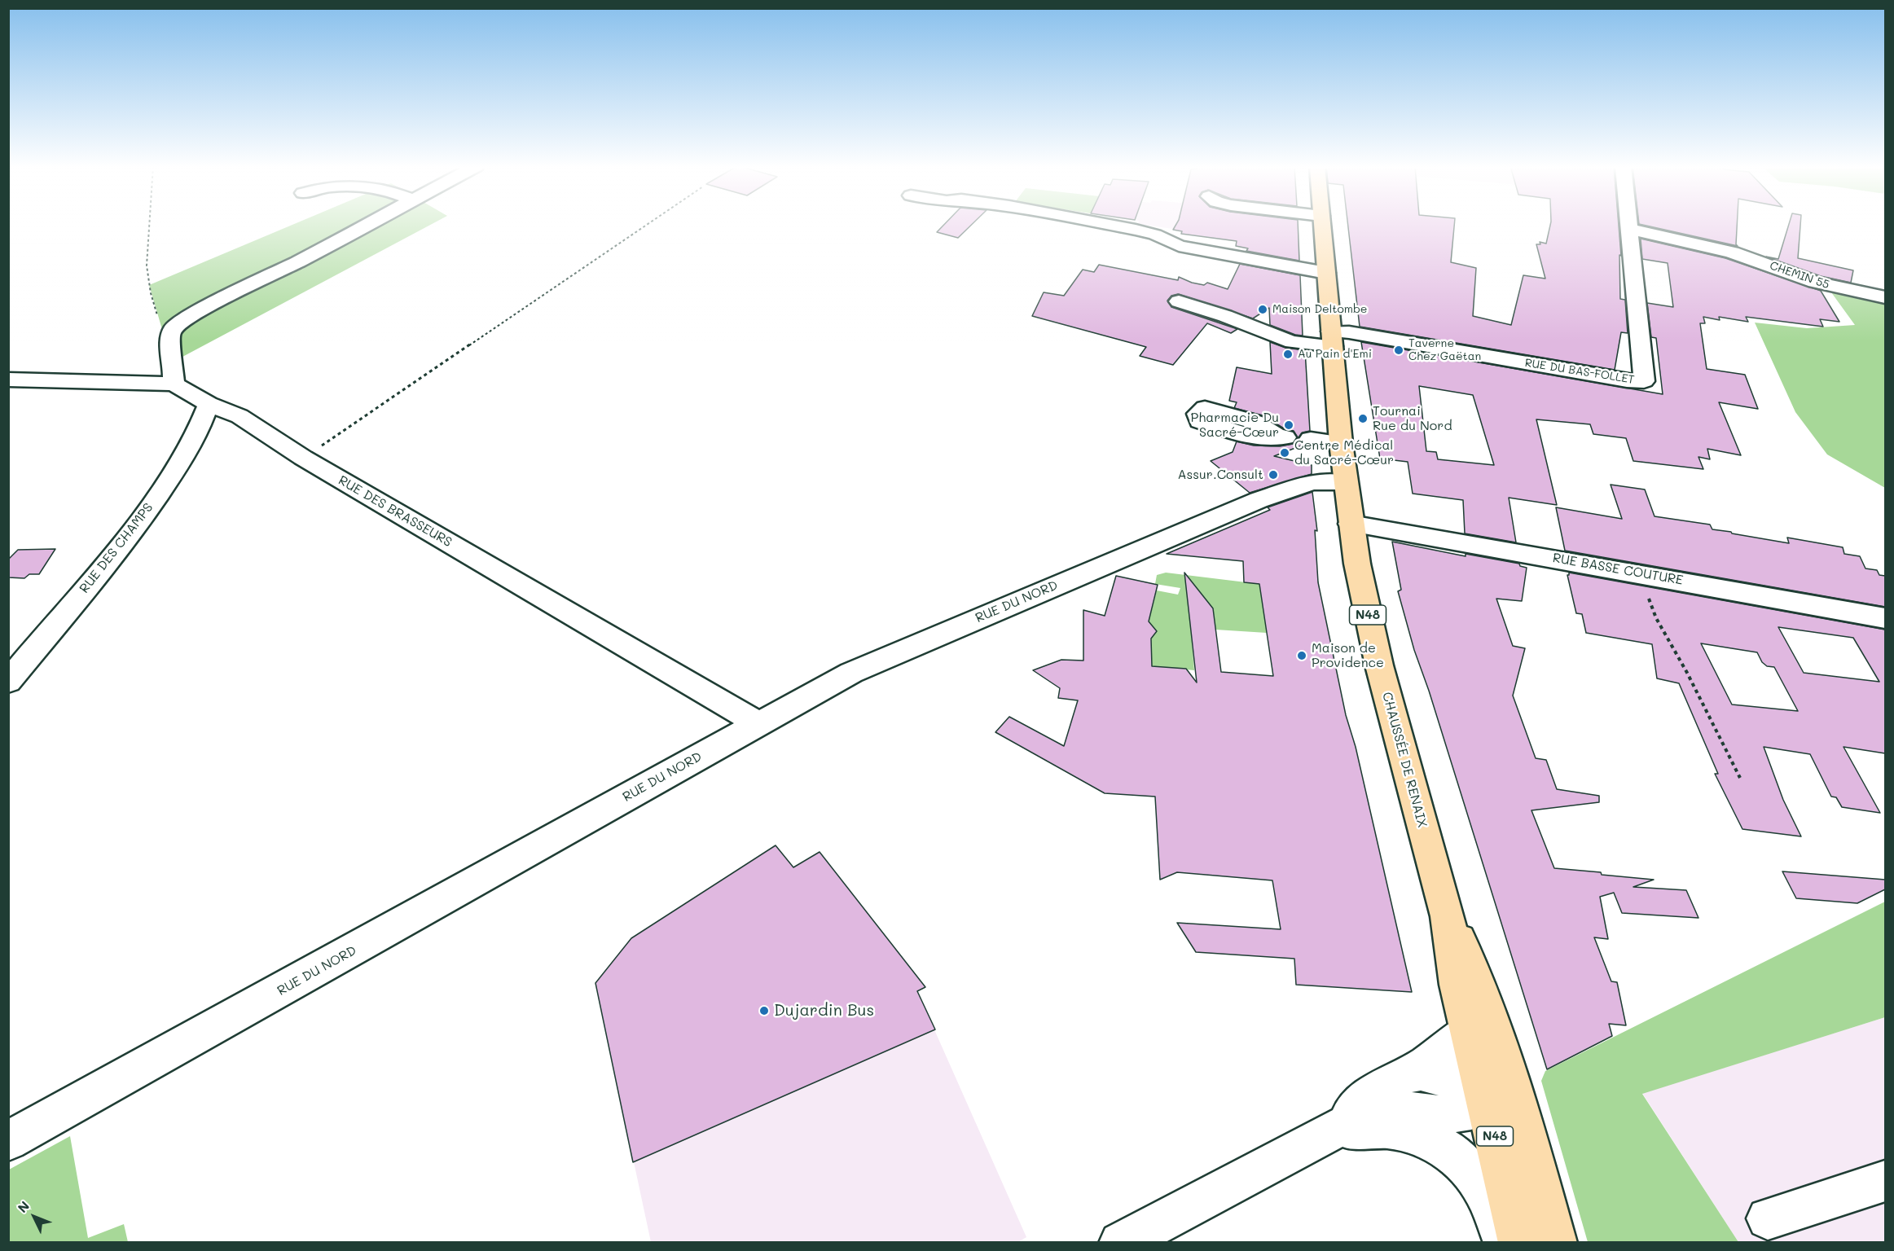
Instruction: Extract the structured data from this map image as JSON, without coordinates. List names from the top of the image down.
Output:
{
  "streets": {
    "main road": ["N48", "CHAUSSÉE DE RENAIX"],
    "street": [
      "CHEMIN 55",
      "RUE DU BAS-FOLLET",
      "RUE DES BRASSEURS",
      "RUE DES CHAMPS",
      "RUE BASSE COUTURE",
      "RUE DU NORD"
    ]
  },
  "crossings": [
    ["CHEMIN 55", "RUE DU BAS-FOLLET"],
    ["RUE DU BAS-FOLLET", "CHAUSSÉE DE RENAIX"],
    ["RUE DES BRASSEURS", "RUE DES CHAMPS"],
    ["RUE DES BRASSEURS", "RUE DU NORD"],
    ["RUE BASSE COUTURE", "CHAUSSÉE DE RENAIX"],
    ["RUE DU NORD", "CHAUSSÉE DE RENAIX"]
  ],
  "places": [
    "Maison Deltombe",
    "Taverne Chez Gaëtan",
    "Au Pain d'Emi",
    "Tournai Rue du Nord",
    "Pharmacie Du Sacré-Cœur",
    "Centre Médical du Sacré-Cœur",
    "Assur.Consult",
    "Maison de Providence",
    "Dujardin Bus"
  ],
  "north": "top left"
}
